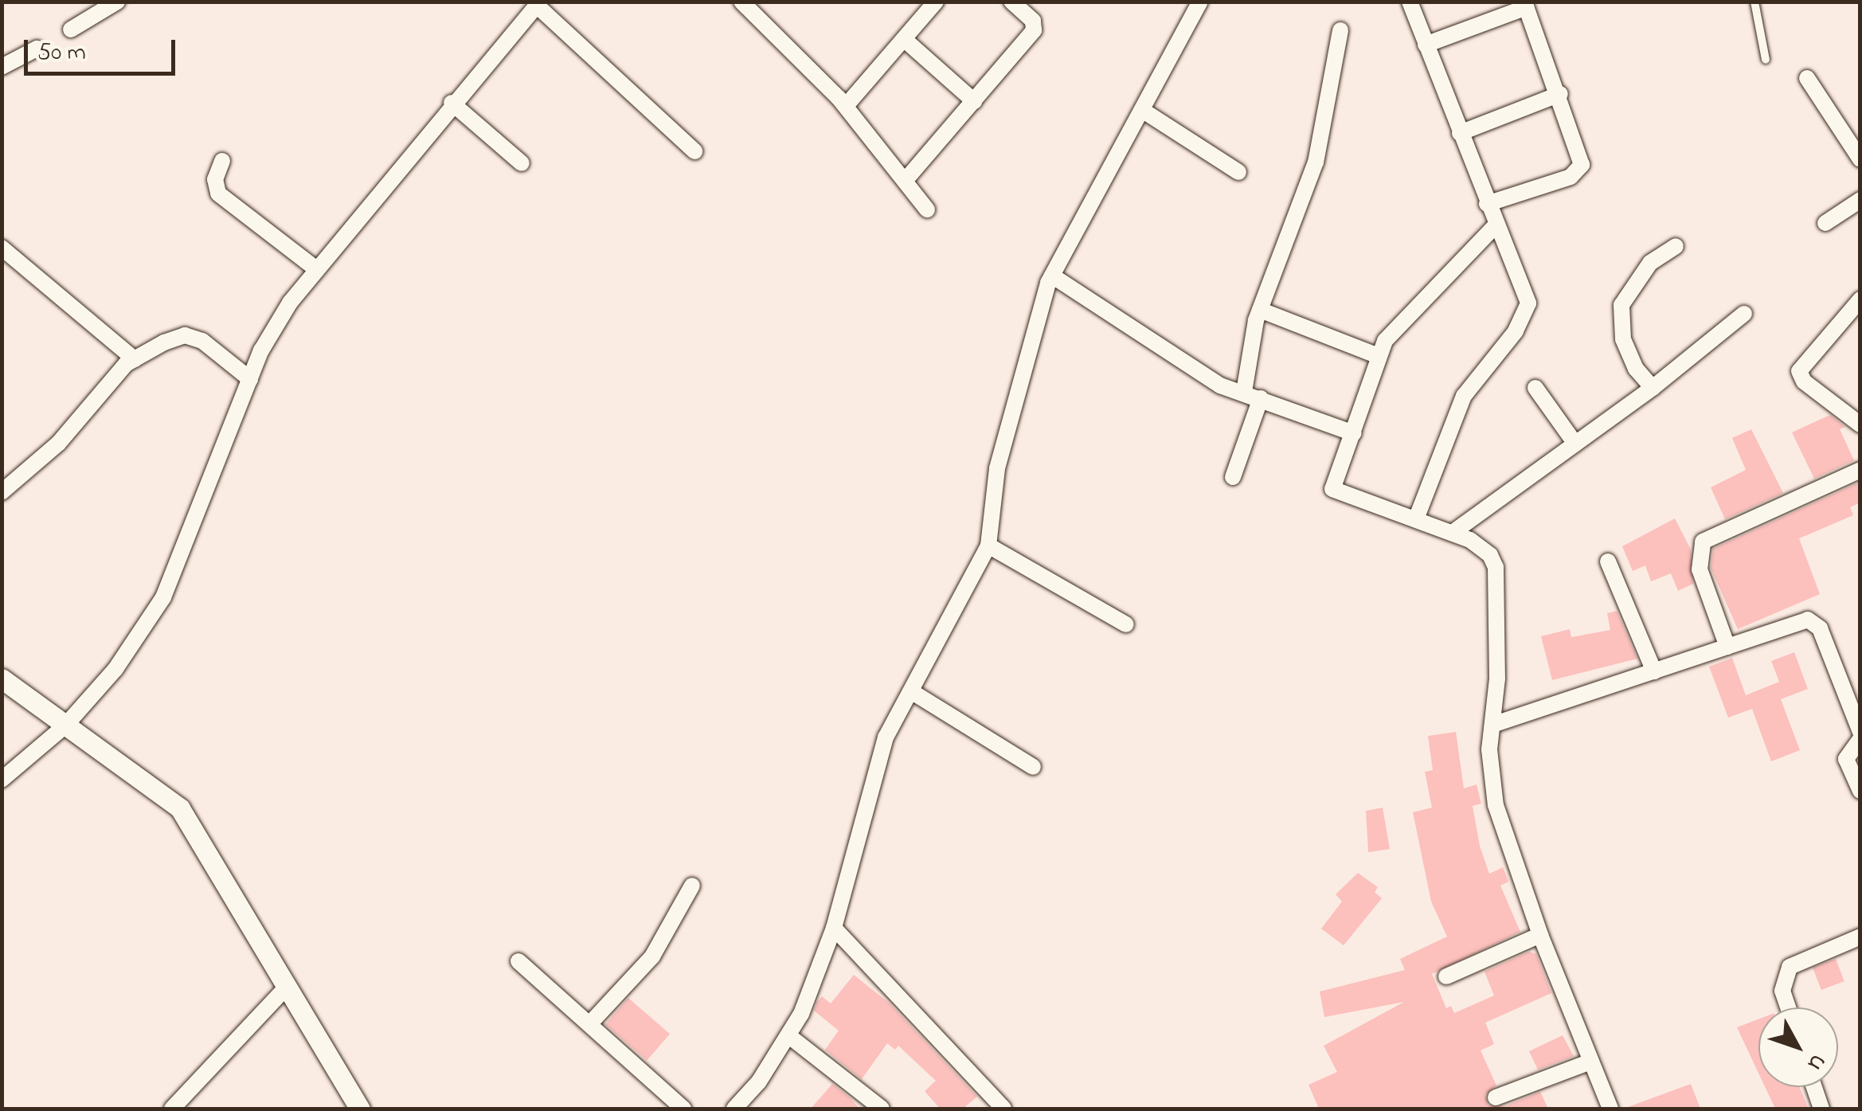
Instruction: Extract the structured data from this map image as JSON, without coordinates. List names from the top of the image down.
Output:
{
  "scale_bar": "50 m",
  "north": "bottom right"
}
